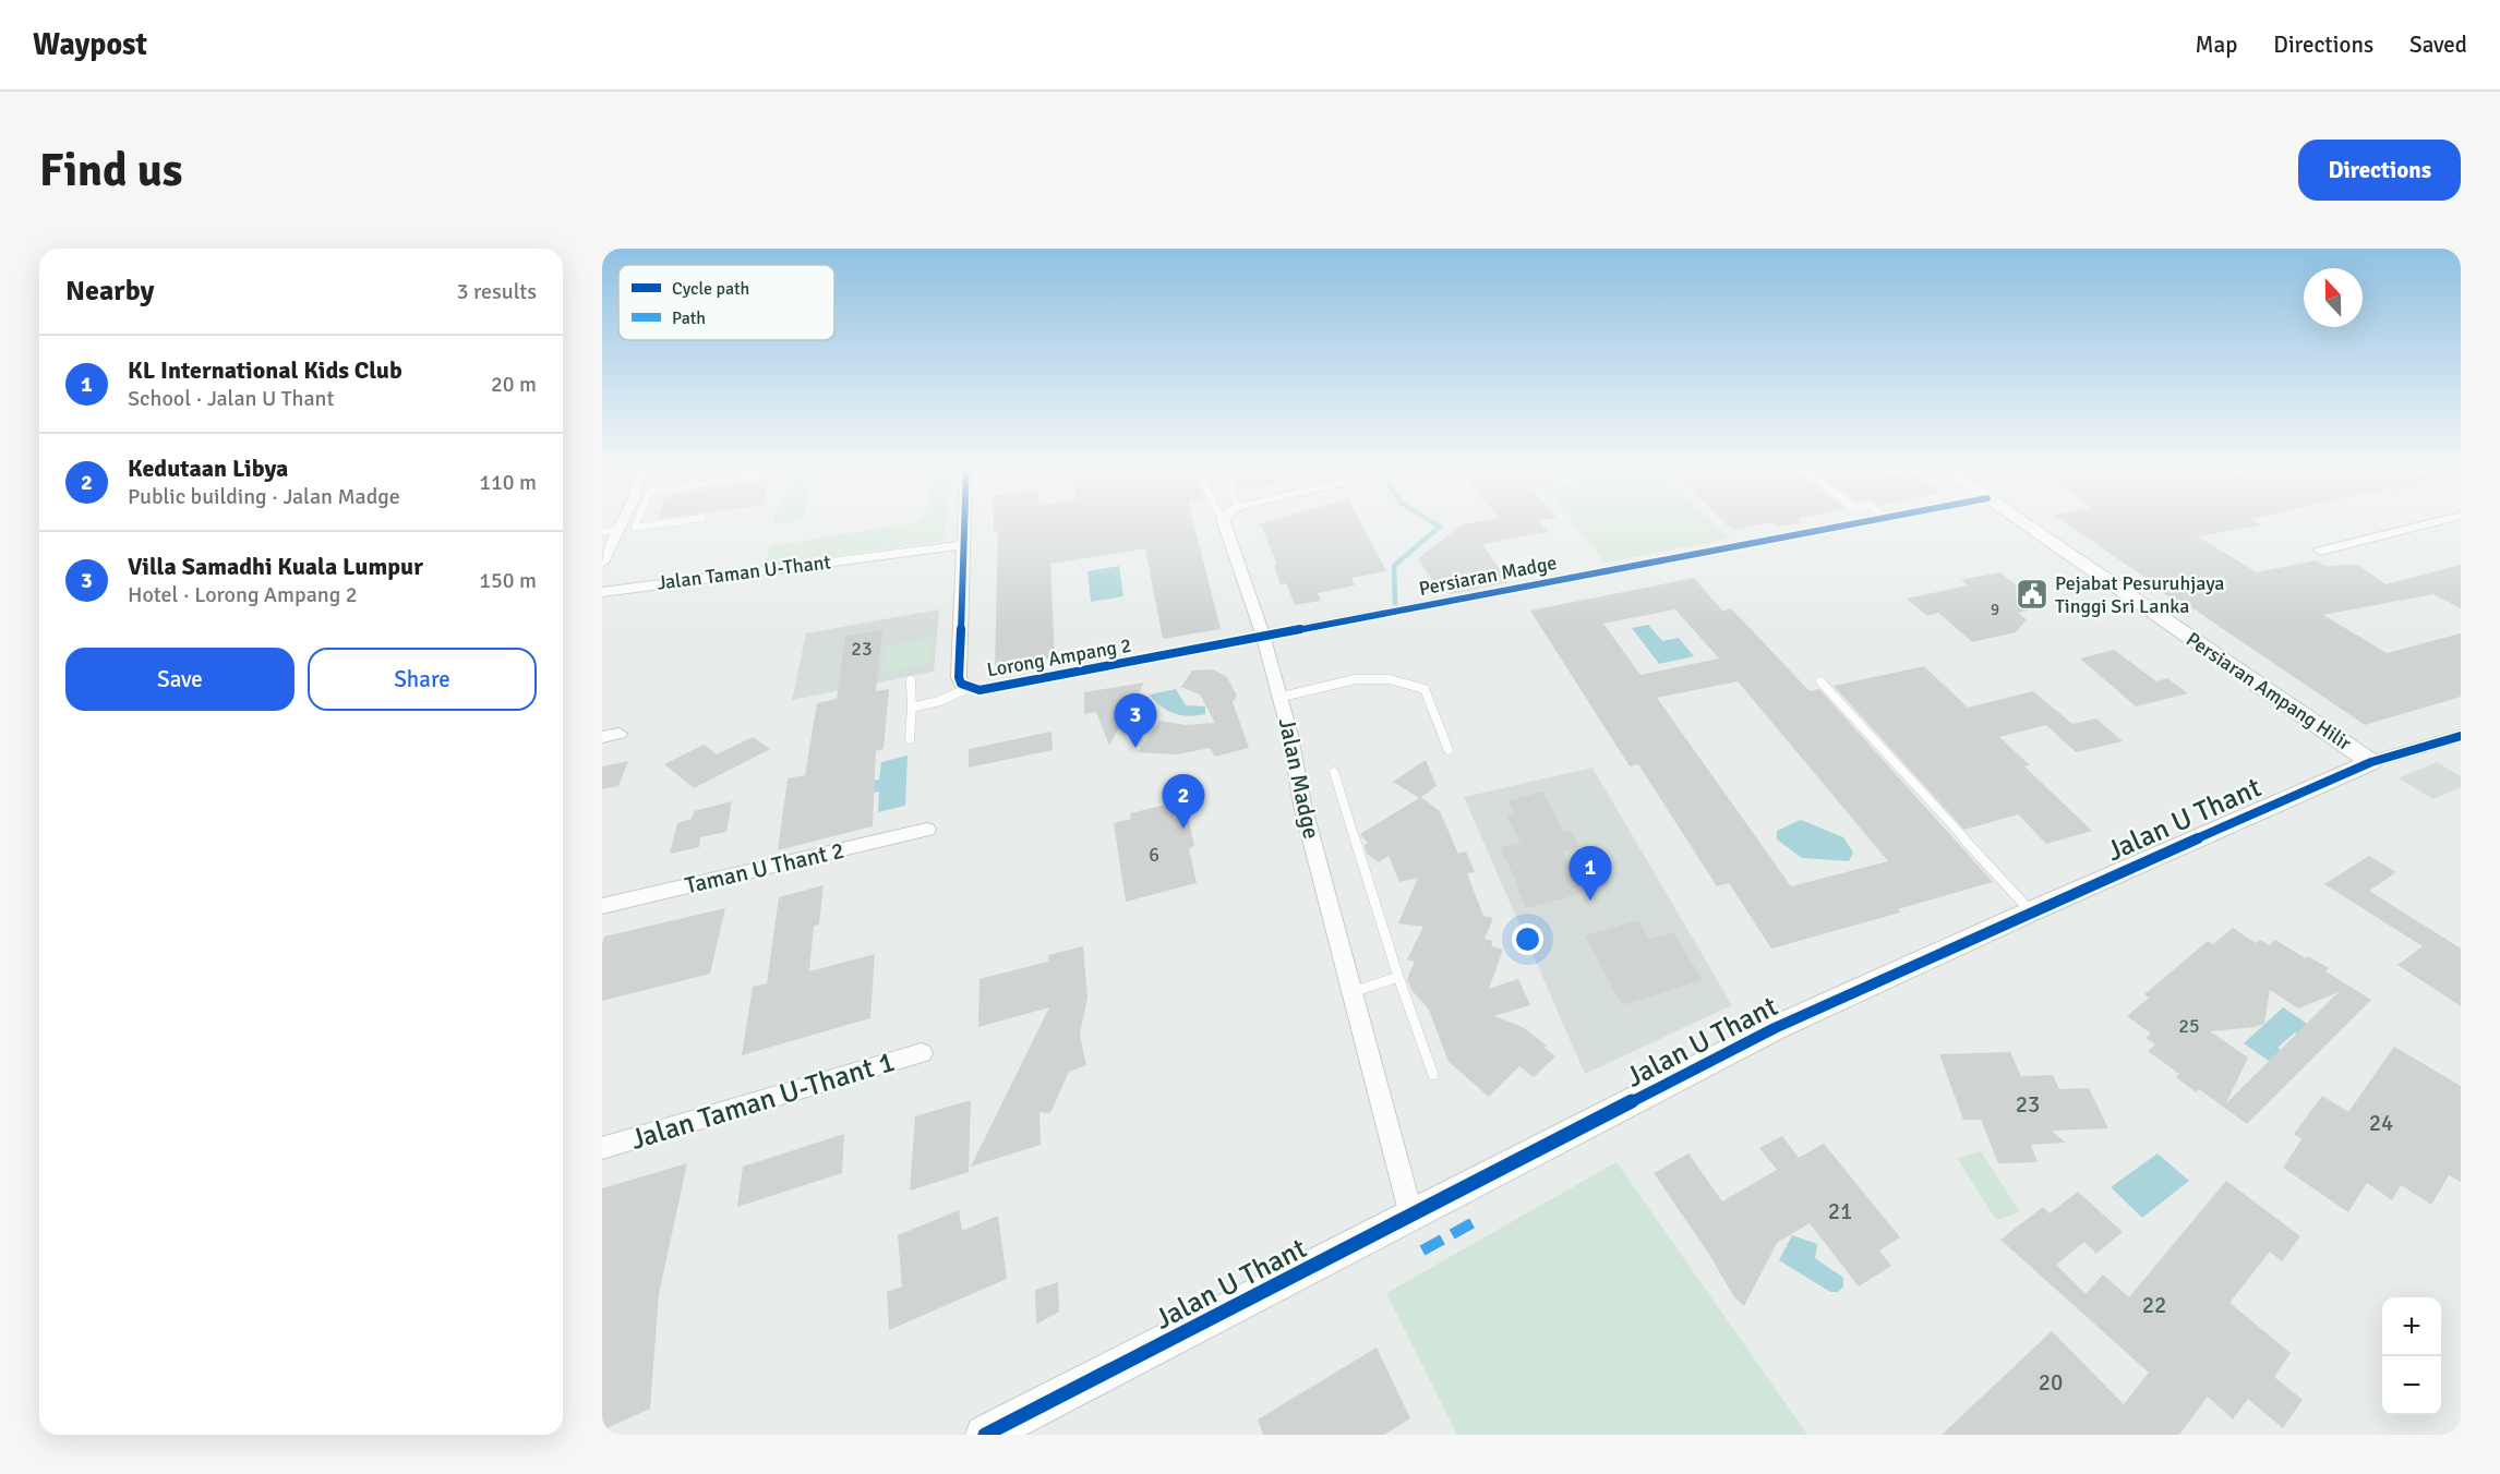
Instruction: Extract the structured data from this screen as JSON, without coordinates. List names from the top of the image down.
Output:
{
  "streets": {
    "street": [
      "Jalan Taman U-Thant",
      "Persiaran Madge",
      "Lorong Ampang 2",
      "Persiaran Ampang Hilir",
      "Jalan Madge",
      "Jalan U Thant",
      "Taman U Thant 2",
      "Jalan Taman U-Thant 1"
    ]
  },
  "crossings": [
    ["Jalan Taman U-Thant", "Lorong Ampang 2"],
    ["Persiaran Madge", "Lorong Ampang 2"],
    ["Persiaran Madge", "Jalan Madge"],
    ["Lorong Ampang 2", "Jalan Madge"],
    ["Persiaran Ampang Hilir", "Jalan U Thant"],
    ["Jalan Madge", "Jalan U Thant"]
  ],
  "places": {
    "public building": ["Pejabat Pesuruhjaya Tinggi Sri Lanka"]
  },
  "house_numbers": [
    "9",
    "23",
    "6",
    "25",
    "23",
    "24",
    "21",
    "22",
    "20"
  ],
  "legend": ["Cycle path", "Path"],
  "north": "top",
  "page": {
    "header": "Waypost",
    "nav": ["Map", "Directions", "Saved"],
    "buttons": [
      "Directions",
      ["Save", "Share"]
    ],
    "title": "Find us",
    "heading": ["Nearby", "3 results"],
    "list": [
      {
        "mark": "1",
        "name": "KL International Kids Club",
        "note": "School · Jalan U Thant",
        "value": "20 m"
      },
      {
        "mark": "2",
        "name": "Kedutaan Libya",
        "note": "Public building · Jalan Madge",
        "value": "110 m"
      },
      {
        "mark": "3",
        "name": "Villa Samadhi Kuala Lumpur",
        "note": "Hotel · Lorong Ampang 2",
        "value": "150 m"
      }
    ],
    "pins": ["3", "2", "1"],
    "map_buttons": ["+", "−"]
  }
}
